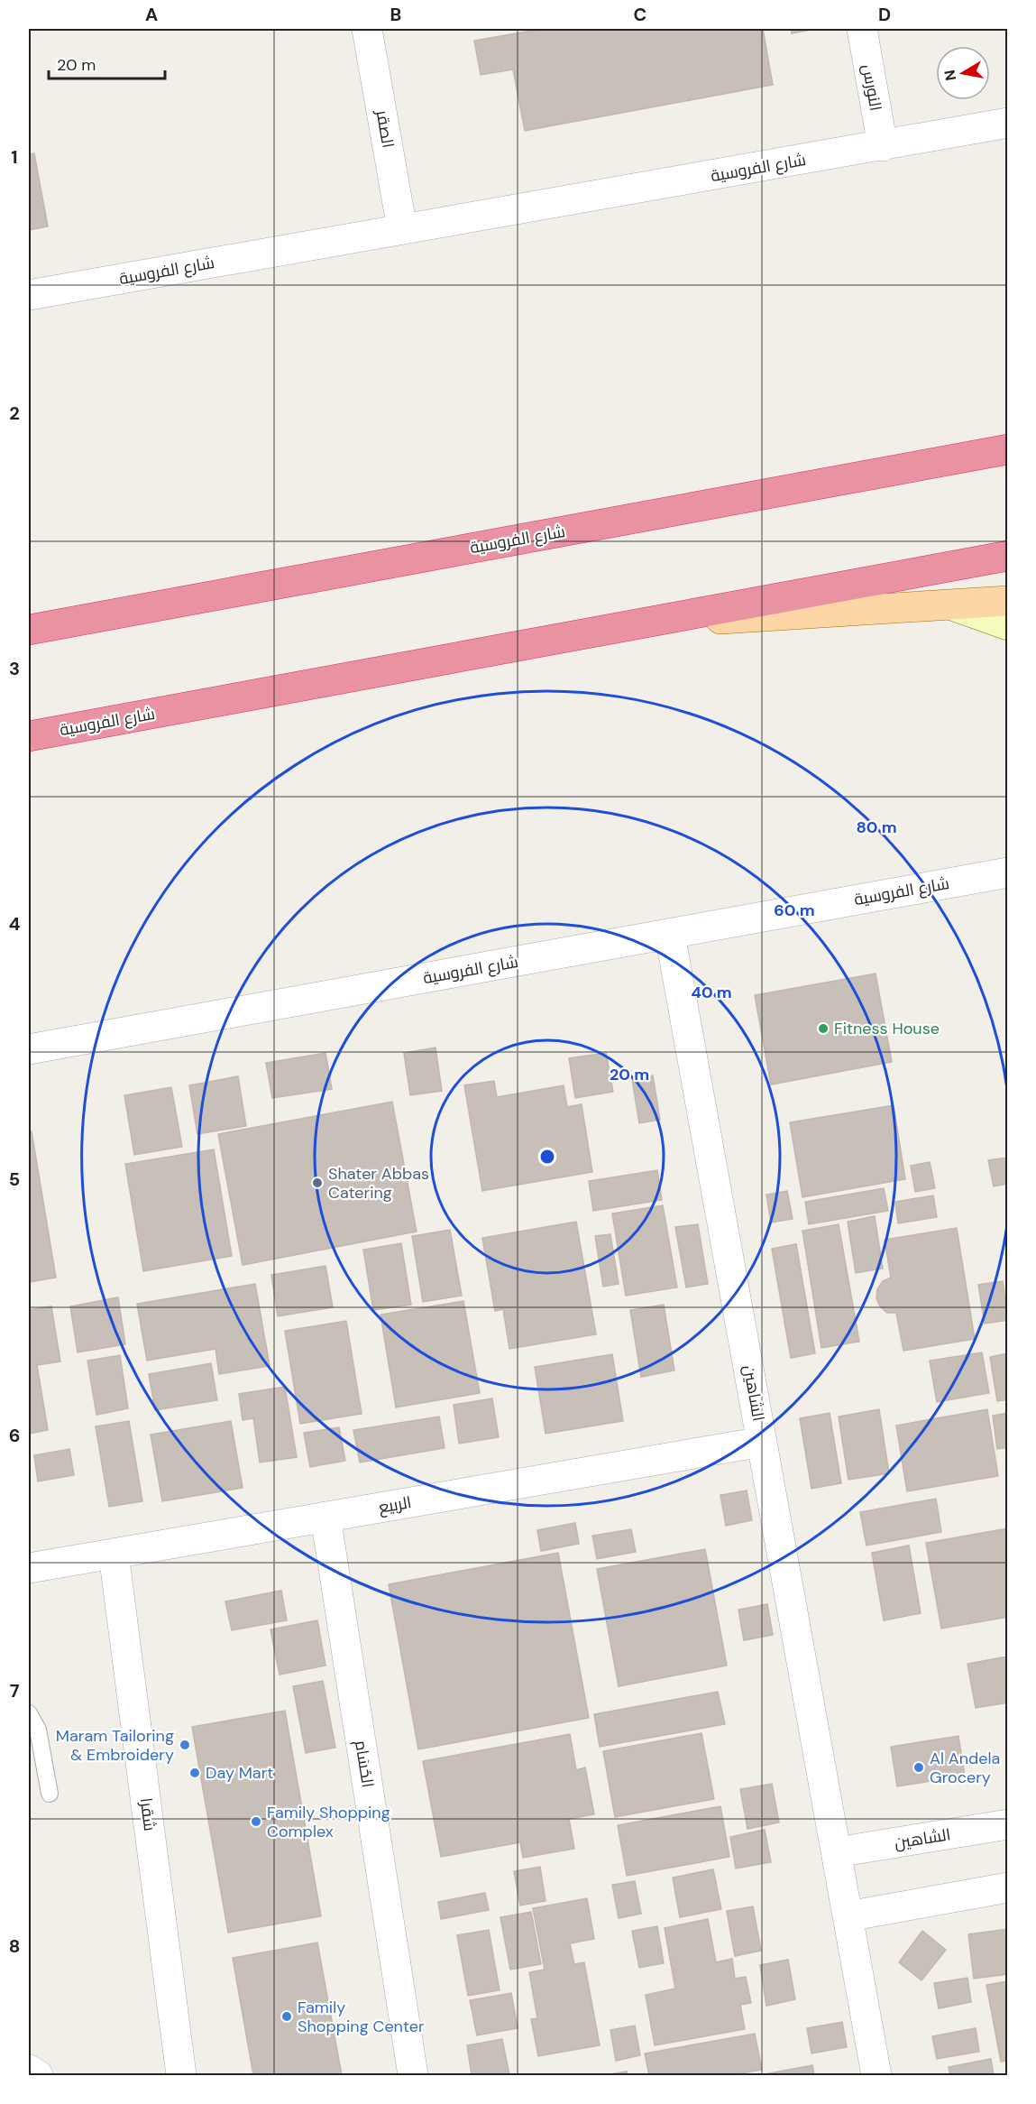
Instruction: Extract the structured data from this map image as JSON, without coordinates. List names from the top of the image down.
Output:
{
  "streets": {
    "highway": ["شارع الفروسية"],
    "street": [
      "النورس",
      "الصقر",
      "الشاهين",
      "الربيع",
      "الحُسَام",
      "شقرا"
    ]
  },
  "crossings": [
    ["النورس", "شارع الفروسية"],
    ["الصقر", "شارع الفروسية"],
    ["شارع الفروسية", "الشاهين"],
    ["الشاهين", "الربيع"],
    ["الربيع", "الحُسَام"],
    ["الربيع", "شقرا"]
  ],
  "places": [
    "Fitness House",
    "Shater Abbas Catering",
    "Maram Tailoring & Embroidery",
    "Al Andela Grocery",
    "Day Mart",
    "Family Shopping Complex",
    "Family Shopping Center"
  ],
  "scale_bar": "20 m",
  "north": "left",
  "grid": {
    "columns": [
      "A",
      "B",
      "C",
      "D"
    ],
    "rows": [
      "1",
      "2",
      "3",
      "4",
      "5",
      "6",
      "7",
      "8"
    ]
  },
  "rings": [
    "80 m",
    "60 m",
    "40 m",
    "20 m"
  ]
}
